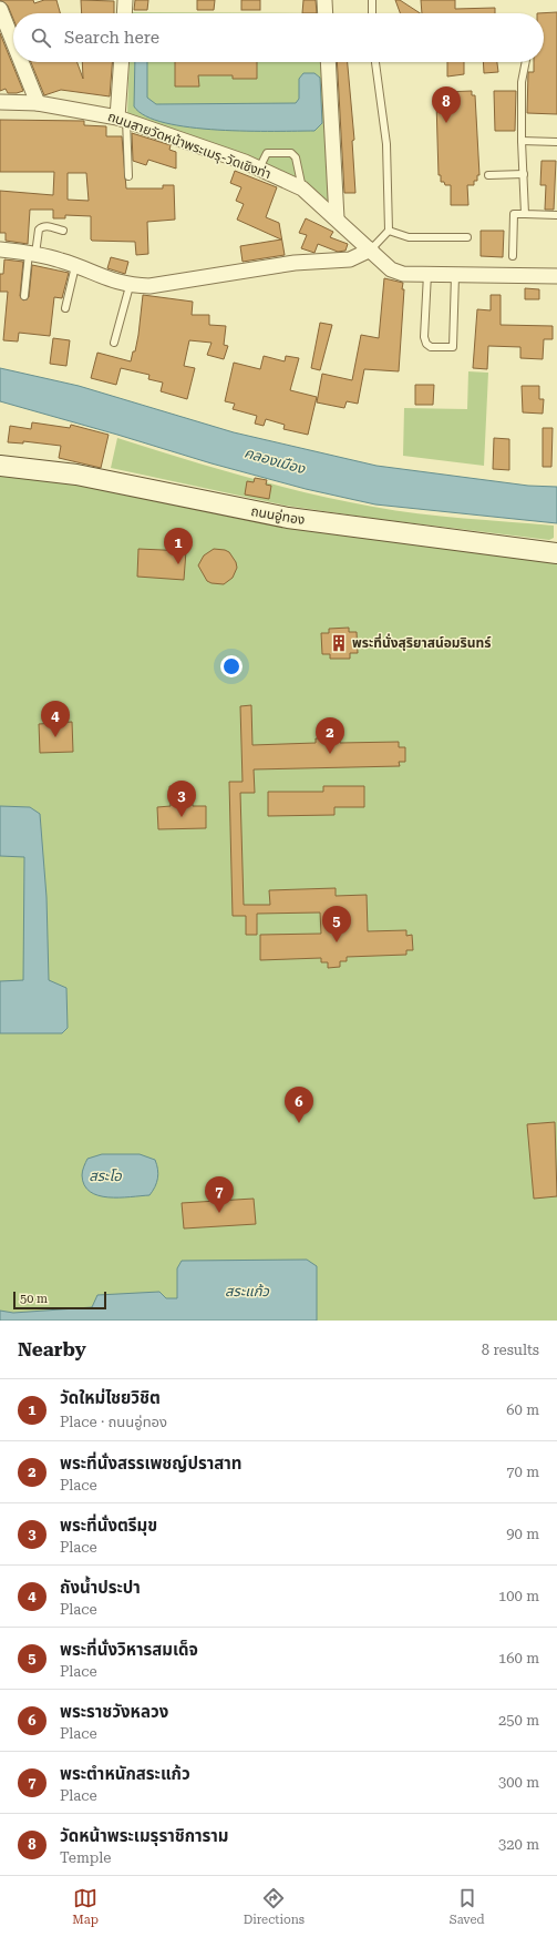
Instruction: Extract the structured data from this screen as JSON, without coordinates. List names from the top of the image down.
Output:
{
  "streets": {
    "main road": ["ถนนอู่ทอง"],
    "street": ["ถนนสายวัดหน้าพระเมรุ-วัดเชิงท่า"]
  },
  "water": ["คลองเมือง", "สระโอ", "สระแก้ว"],
  "places": {
    "building": ["พระที่นั่งสุริยาสน์อมรินทร์"]
  },
  "scale_bar": "50 m",
  "page": {
    "search": "Search here",
    "pins": [
      "8",
      "1",
      "4",
      "2",
      "3",
      "5",
      "6",
      "7"
    ],
    "scale": "50 m",
    "heading": ["Nearby", "8 results"],
    "list": [
      {
        "mark": "1",
        "name": "วัดใหม่ไชยวิชิต",
        "note": "Place · ถนนอู่ทอง",
        "value": "60 m"
      },
      {
        "mark": "2",
        "name": "พระที่นั่งสรรเพชญ์ปราสาท",
        "note": "Place",
        "value": "70 m"
      },
      {
        "mark": "3",
        "name": "พระที่นั่งตรีมุข",
        "note": "Place",
        "value": "90 m"
      },
      {
        "mark": "4",
        "name": "ถังน้ำประปา",
        "note": "Place",
        "value": "100 m"
      },
      {
        "mark": "5",
        "name": "พระที่นั่งวิหารสมเด็จ",
        "note": "Place",
        "value": "160 m"
      },
      {
        "mark": "6",
        "name": "พระราชวังหลวง",
        "note": "Place",
        "value": "250 m"
      },
      {
        "mark": "7",
        "name": "พระตำหนักสระแก้ว",
        "note": "Place",
        "value": "300 m"
      },
      {
        "mark": "8",
        "name": "วัดหน้าพระเมรุราชิการาม",
        "note": "Temple",
        "value": "320 m"
      }
    ],
    "nav": ["Map", "Directions", "Saved"]
  }
}
